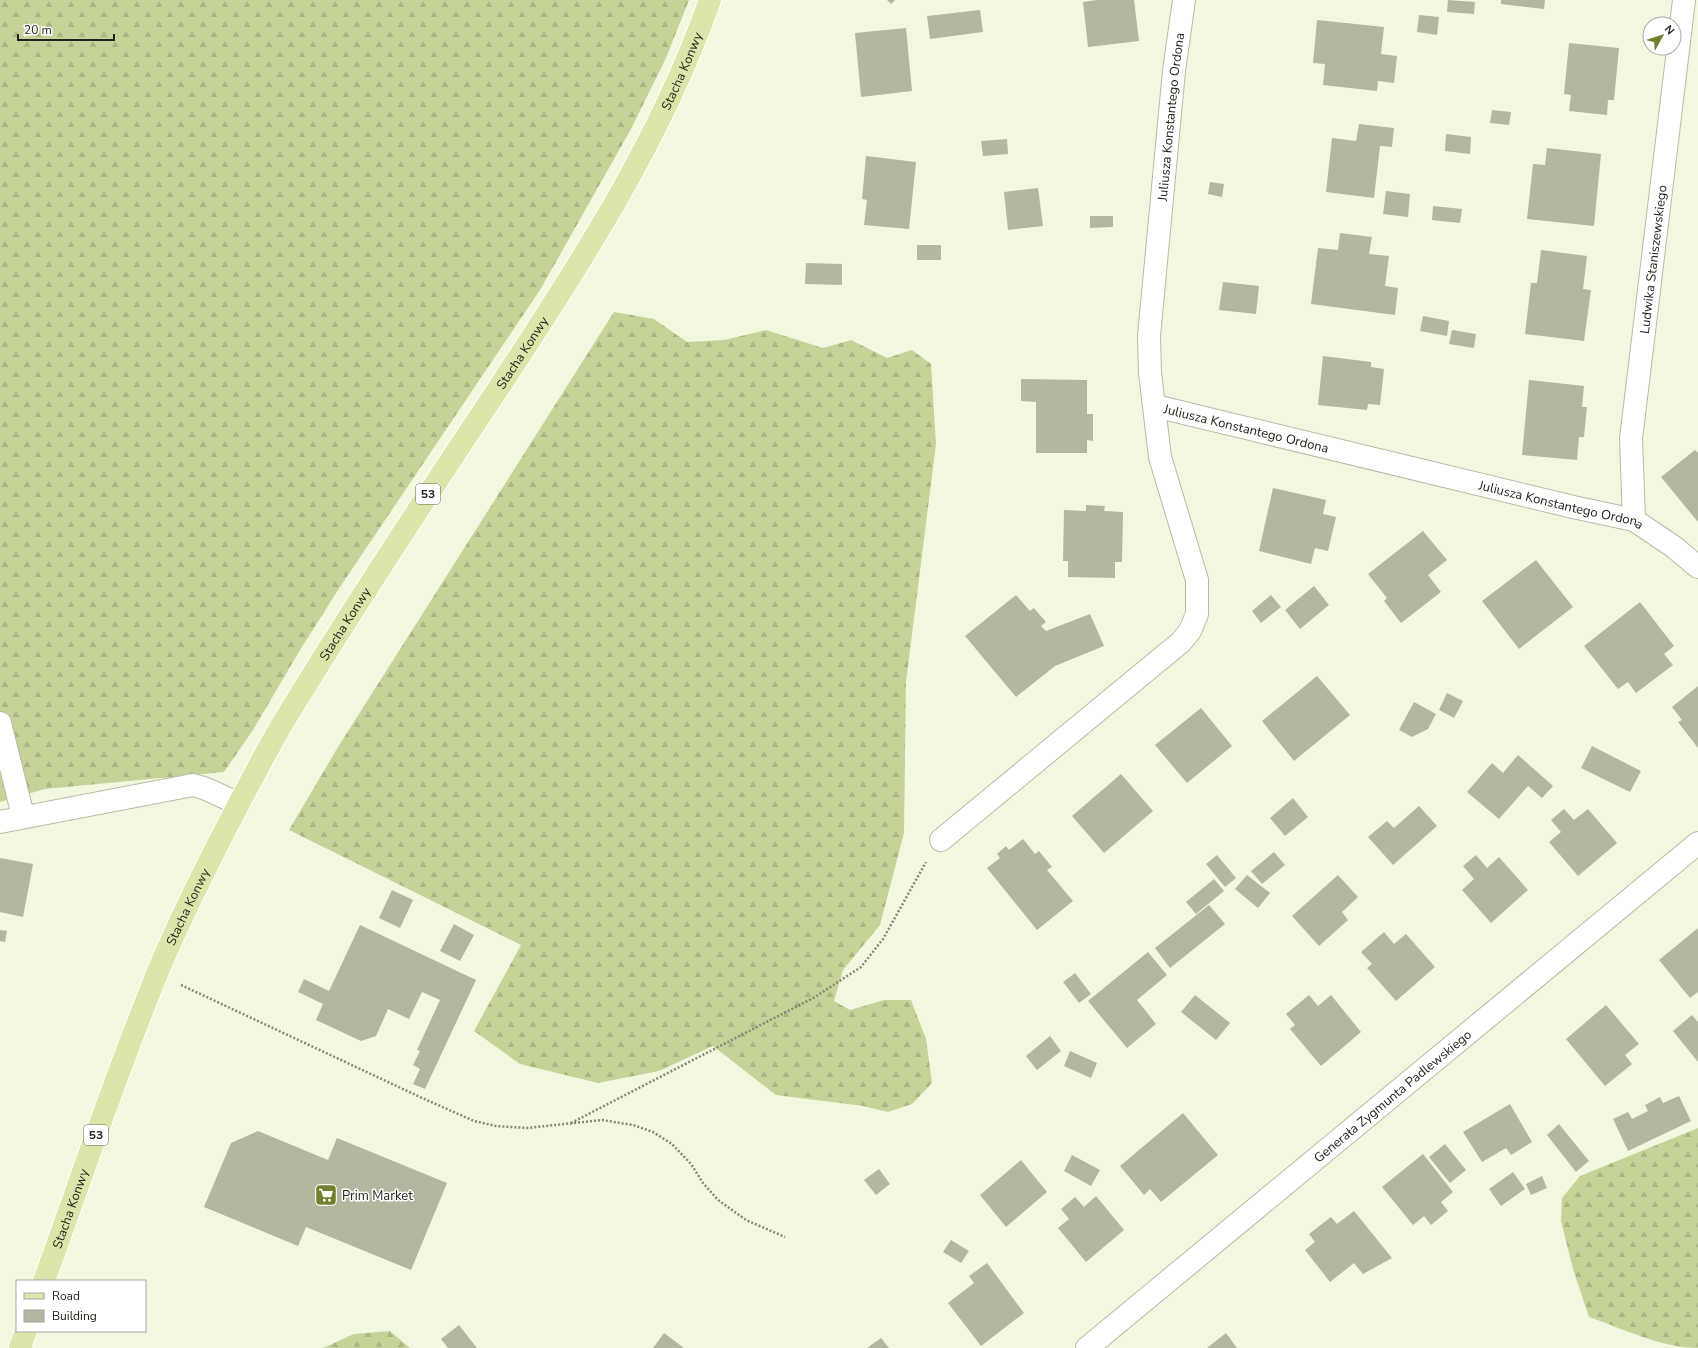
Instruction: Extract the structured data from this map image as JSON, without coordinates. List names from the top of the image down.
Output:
{
  "streets": {
    "main road": ["Stacha Konwy", "53"],
    "street": ["Juliusza Konstantego Ordona", "Ludwika Staniszewskiego", "Generała Zygmunta Padlewskiego"]
  },
  "crossings": [
    ["Juliusza Konstantego Ordona", "Ludwika Staniszewskiego"]
  ],
  "places": {
    "supermarket": ["Prim Market"]
  },
  "legend": ["Road", "Building"],
  "scale_bar": "20 m",
  "north": "top right"
}
